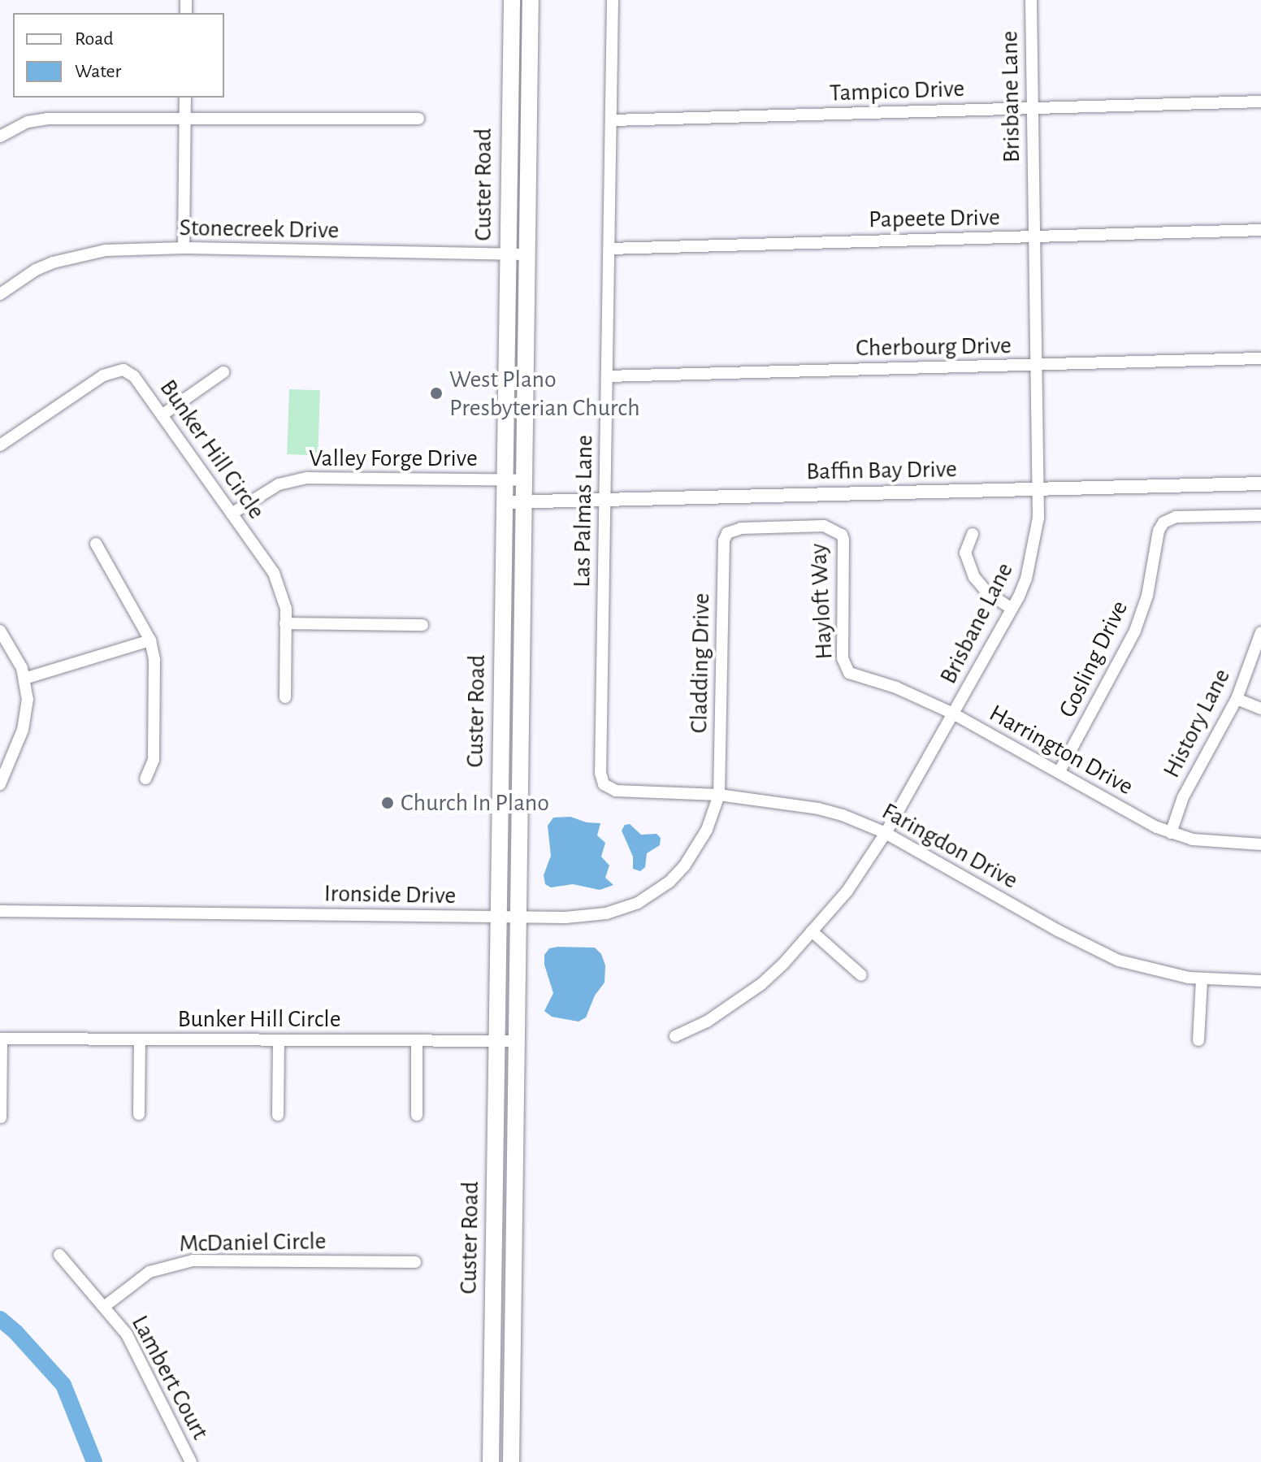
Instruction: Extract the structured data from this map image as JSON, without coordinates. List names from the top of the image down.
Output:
{
  "streets": {
    "main road": ["Custer Road"],
    "street": [
      "Tampico Drive",
      "Brisbane Lane",
      "Papeete Drive",
      "Stonecreek Drive",
      "Cherbourg Drive",
      "Bunker Hill Circle",
      "Valley Forge Drive",
      "Baffin Bay Drive",
      "Las Palmas Lane",
      "Hayloft Way",
      "Gosling Drive",
      "Cladding Drive",
      "History Lane",
      "Harrington Drive",
      "Faringdon Drive",
      "Ironside Drive",
      "McDaniel Circle",
      "Lambert Court"
    ]
  },
  "crossings": [
    ["Tampico Drive", "Brisbane Lane"],
    ["Tampico Drive", "Las Palmas Lane"],
    ["Brisbane Lane", "Papeete Drive"],
    ["Brisbane Lane", "Cherbourg Drive"],
    ["Brisbane Lane", "Baffin Bay Drive"],
    ["Brisbane Lane", "Harrington Drive"],
    ["Brisbane Lane", "Faringdon Drive"],
    ["Custer Road", "Stonecreek Drive"],
    ["Custer Road", "Bunker Hill Circle"],
    ["Custer Road", "Valley Forge Drive"],
    ["Custer Road", "Baffin Bay Drive"],
    ["Custer Road", "Ironside Drive"],
    ["Papeete Drive", "Las Palmas Lane"],
    ["Cherbourg Drive", "Las Palmas Lane"],
    ["Bunker Hill Circle", "Valley Forge Drive"],
    ["Baffin Bay Drive", "Las Palmas Lane"],
    ["Las Palmas Lane", "Faringdon Drive"],
    ["Hayloft Way", "Cladding Drive"],
    ["Hayloft Way", "Harrington Drive"],
    ["Gosling Drive", "Harrington Drive"],
    ["Cladding Drive", "Faringdon Drive"],
    ["Cladding Drive", "Ironside Drive"],
    ["History Lane", "Harrington Drive"],
    ["Faringdon Drive", "Ironside Drive"],
    ["McDaniel Circle", "Lambert Court"]
  ],
  "places": ["West Plano Presbyterian Church", "Church In Plano"],
  "legend": ["Road", "Water"]
}
